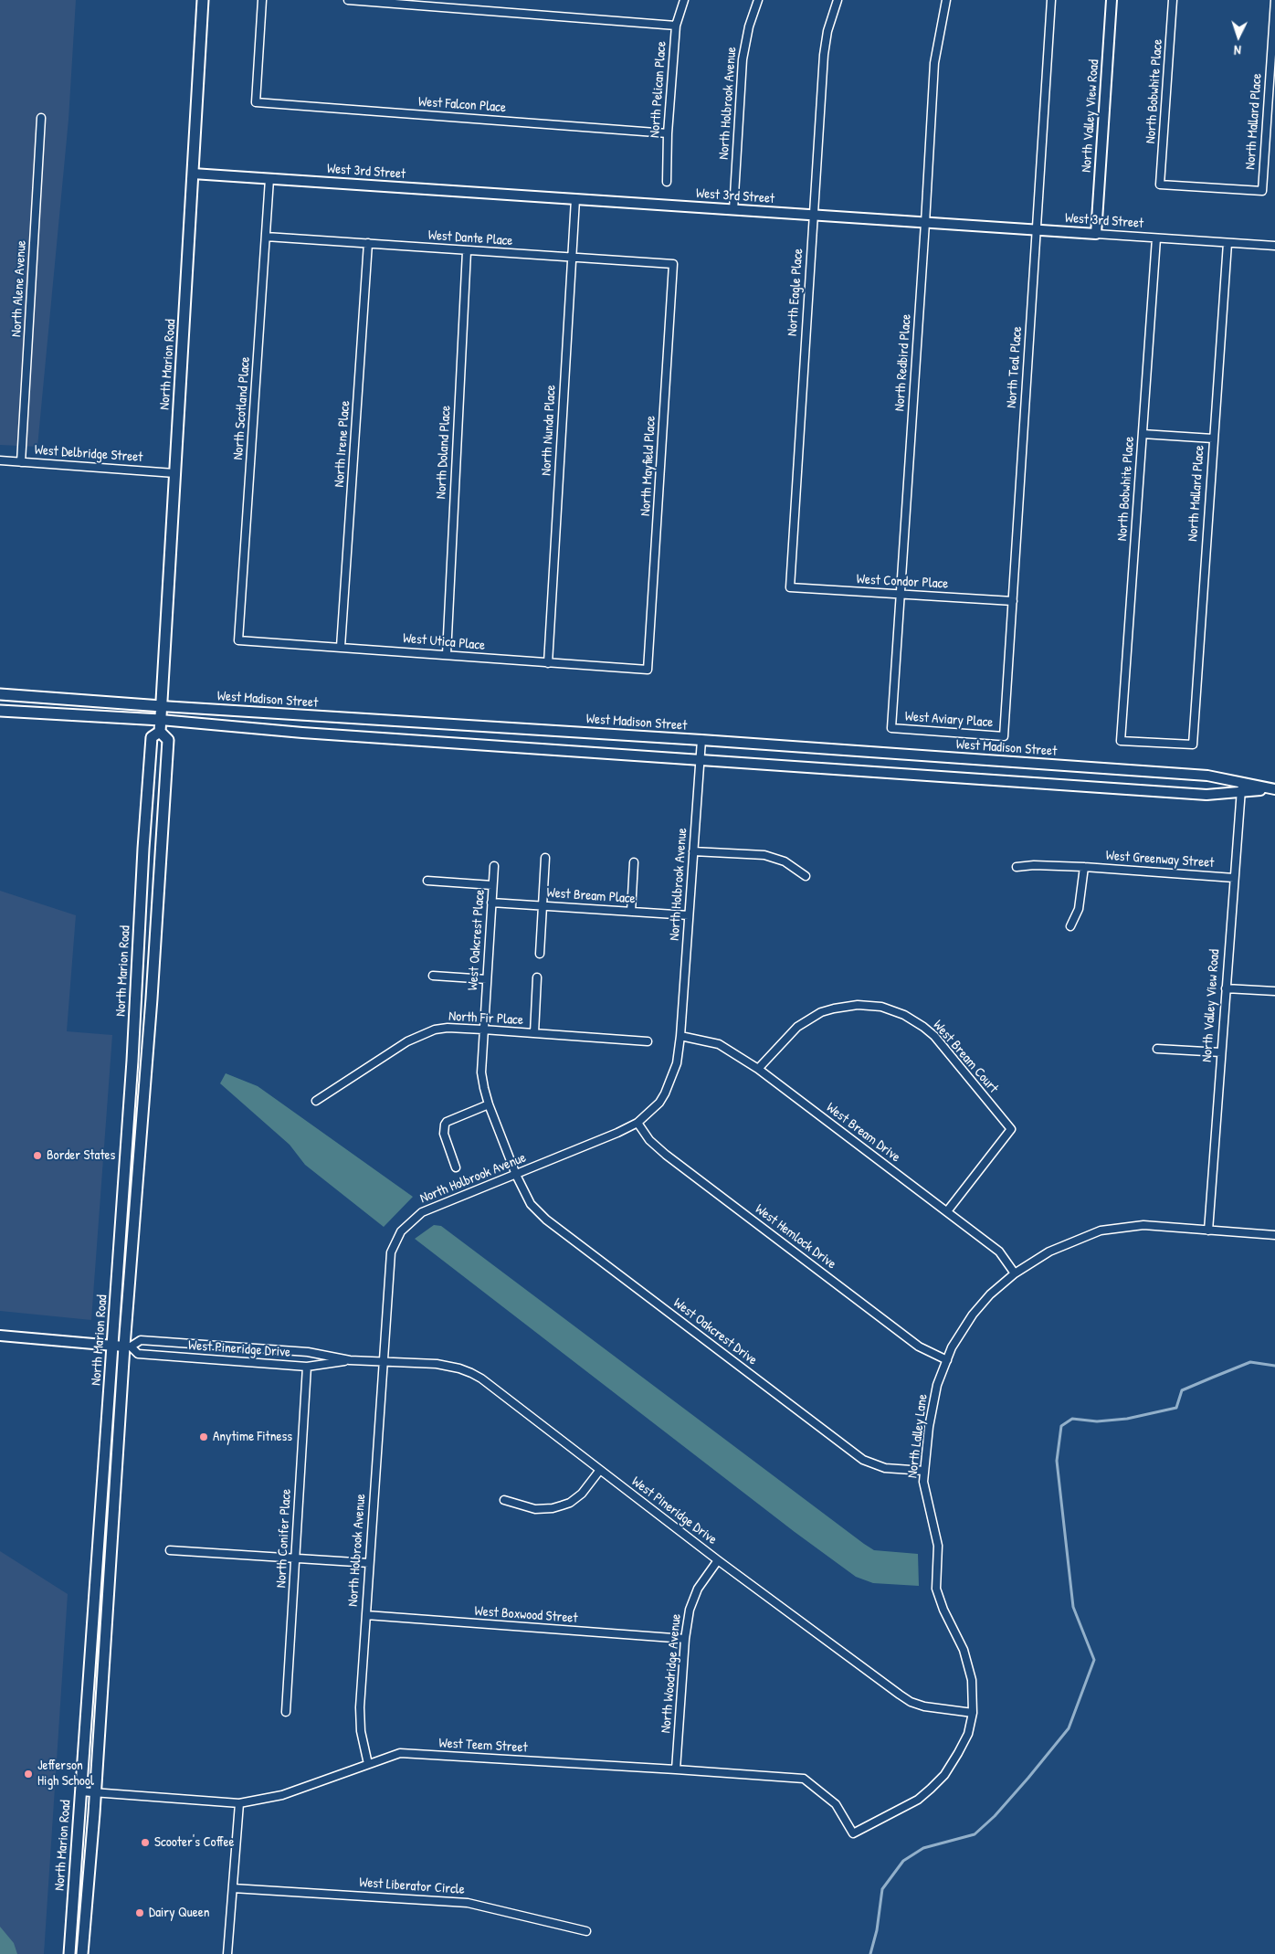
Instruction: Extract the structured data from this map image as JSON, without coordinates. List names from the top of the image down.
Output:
{
  "streets": {
    "main road": ["North Marion Road", "West Madison Street"],
    "street": [
      "North Pelican Place",
      "North Bobwhite Place",
      "North Holbrook Avenue",
      "West Falcon Place",
      "North Valley View Road",
      "North Mallard Place",
      "West 3rd Street",
      "West Dante Place",
      "North Alene Avenue",
      "North Eagle Place",
      "North Redbird Place",
      "North Teal Place",
      "North Scotland Place",
      "North Nunda Place",
      "North Irene Place",
      "North Doland Place",
      "West Delbridge Street",
      "North Mayfield Place",
      "West Condor Place",
      "West Utica Place",
      "West Aviary Place",
      "West Greenway Street",
      "West Bream Place",
      "West Oakcrest Place",
      "North Fir Place",
      "West Bream Court",
      "West Bream Drive",
      "West Hemlock Drive",
      "West Oakcrest Drive",
      "West Pineridge Drive",
      "North Lalley Lane",
      "North Conifer Place",
      "West Boxwood Street",
      "North Woodridge Avenue",
      "West Teem Street",
      "West Liberator Circle"
    ]
  },
  "crossings": [
    ["North Pelican Place", "West Falcon Place"],
    ["North Bobwhite Place", "North Mallard Place"],
    ["North Bobwhite Place", "West 3rd Street"],
    ["North Holbrook Avenue", "West 3rd Street"],
    ["North Holbrook Avenue", "West Madison Street"],
    ["North Holbrook Avenue", "West Bream Place"],
    ["North Holbrook Avenue", "West Oakcrest Place"],
    ["North Holbrook Avenue", "West Bream Drive"],
    ["North Holbrook Avenue", "West Hemlock Drive"],
    ["North Holbrook Avenue", "West Oakcrest Drive"],
    ["North Holbrook Avenue", "West Pineridge Drive"],
    ["North Holbrook Avenue", "West Boxwood Street"],
    ["North Holbrook Avenue", "West Teem Street"],
    ["North Valley View Road", "West 3rd Street"],
    ["North Valley View Road", "West Madison Street"],
    ["North Valley View Road", "West Greenway Street"],
    ["North Valley View Road", "North Lalley Lane"],
    ["North Mallard Place", "West 3rd Street"],
    ["West 3rd Street", "North Eagle Place"],
    ["West 3rd Street", "North Redbird Place"],
    ["West 3rd Street", "North Marion Road"],
    ["West 3rd Street", "North Teal Place"],
    ["West 3rd Street", "North Scotland Place"],
    ["West 3rd Street", "North Nunda Place"],
    ["West Dante Place", "North Scotland Place"],
    ["West Dante Place", "North Nunda Place"],
    ["West Dante Place", "North Irene Place"],
    ["West Dante Place", "North Doland Place"],
    ["West Dante Place", "North Mayfield Place"],
    ["North Alene Avenue", "West Delbridge Street"],
    ["North Eagle Place", "West Condor Place"],
    ["North Redbird Place", "West Condor Place"],
    ["North Redbird Place", "West Aviary Place"],
    ["North Marion Road", "West Delbridge Street"],
    ["North Marion Road", "West Madison Street"],
    ["North Marion Road", "West Pineridge Drive"],
    ["North Marion Road", "West Teem Street"],
    ["North Teal Place", "West Condor Place"],
    ["North Teal Place", "West Aviary Place"],
    ["North Scotland Place", "West Utica Place"],
    ["North Nunda Place", "West Utica Place"],
    ["North Irene Place", "West Utica Place"],
    ["North Doland Place", "West Utica Place"],
    ["North Mayfield Place", "West Utica Place"],
    ["West Bream Place", "West Oakcrest Place"],
    ["West Oakcrest Place", "North Fir Place"],
    ["West Oakcrest Place", "West Oakcrest Drive"],
    ["West Bream Court", "West Bream Drive"],
    ["West Bream Drive", "North Lalley Lane"],
    ["West Hemlock Drive", "North Lalley Lane"],
    ["West Oakcrest Drive", "North Lalley Lane"],
    ["West Pineridge Drive", "North Lalley Lane"],
    ["West Pineridge Drive", "North Conifer Place"],
    ["West Pineridge Drive", "North Woodridge Avenue"],
    ["North Lalley Lane", "West Teem Street"],
    ["West Boxwood Street", "North Woodridge Avenue"],
    ["North Woodridge Avenue", "West Teem Street"]
  ],
  "places": [
    "Border States",
    "Anytime Fitness",
    "Jefferson High School",
    "Scooter's Coffee",
    "Dairy Queen"
  ],
  "north": "bottom"
}
